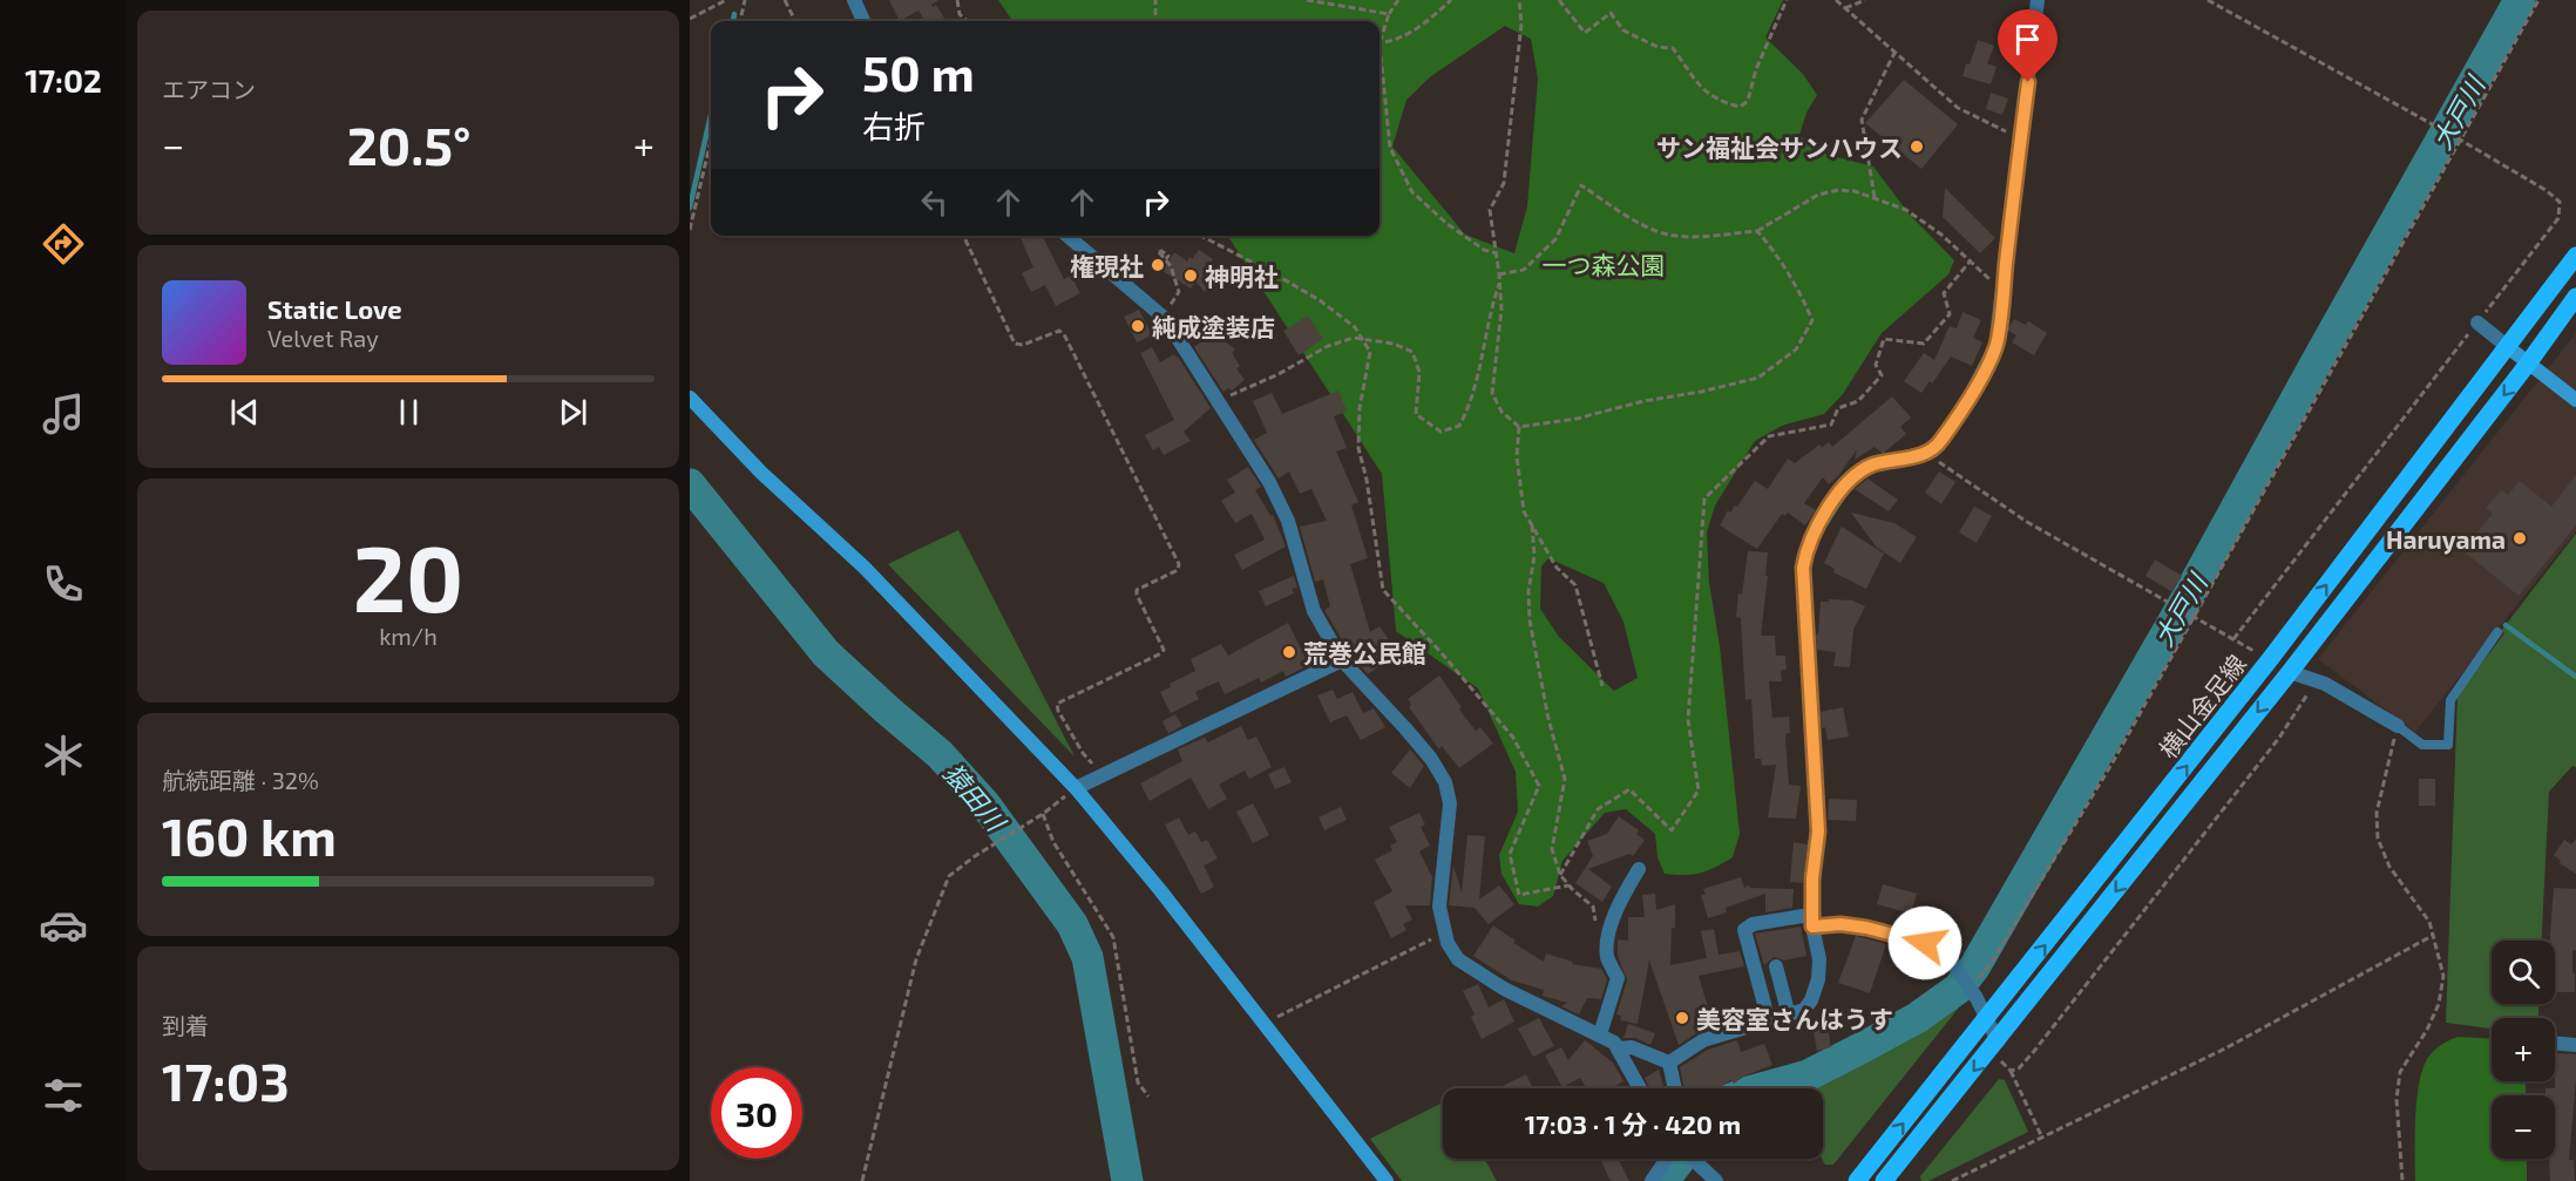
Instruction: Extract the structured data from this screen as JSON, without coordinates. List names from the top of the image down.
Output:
{
  "streets": {
    "main road": ["横山金足線"]
  },
  "water": ["大戸川", "猿田川"],
  "parks": ["一つ森公園"],
  "places": [
    "サン福祉会サンハウス",
    "権現社",
    "神明社",
    "純成塗装店",
    "Haruyama",
    "荒巻公民館",
    "美容室さんはうす"
  ],
  "page": {
    "tabs": "17:02",
    "tile": [
      "エアコン",
      ["20", "km/h"],
      ["航続距離 · 32%", "160 km"],
      ["到着", "17:03"]
    ],
    "turn": ["50 m", "右折"],
    "heat": ["−", "20.5°", "+"],
    "song": ["Static Love", "Velvet Ray"],
    "map_buttons": ["+", "−"],
    "limit": "30",
    "trip": "17:03 · 1 分 · 420 m"
  }
}
